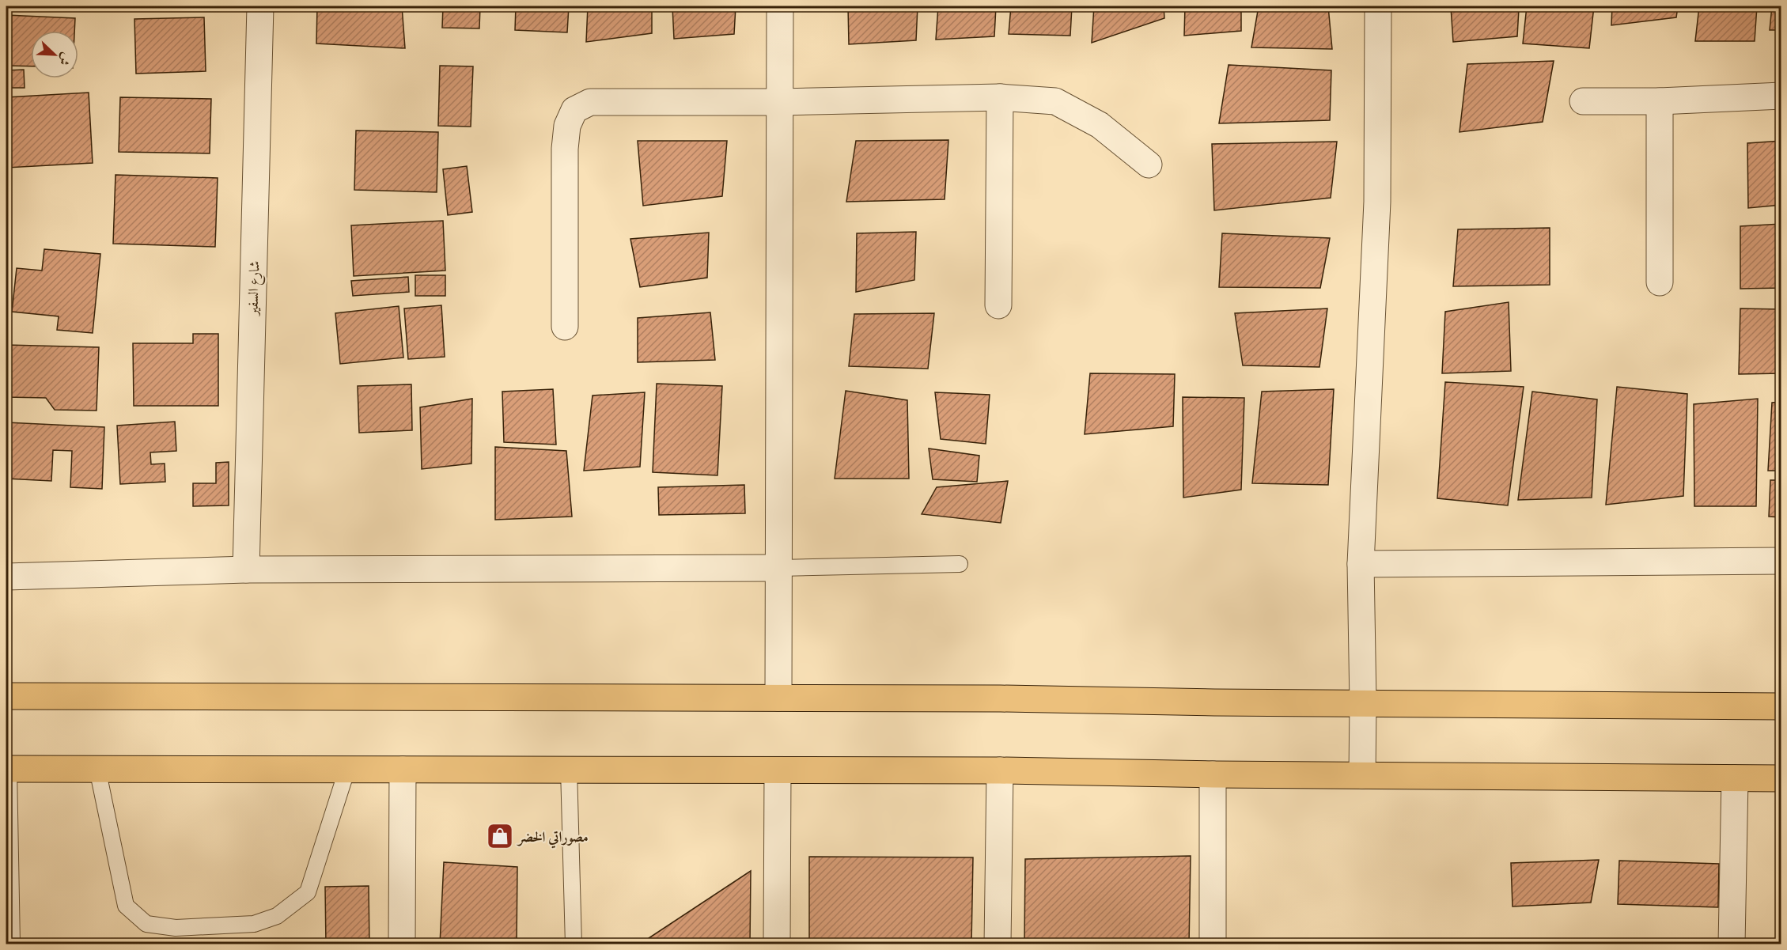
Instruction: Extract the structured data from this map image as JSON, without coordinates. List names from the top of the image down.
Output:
{
  "streets": {
    "street": ["شارع السفير"]
  },
  "places": {
    "shop": ["مصوراتي الخضر"]
  },
  "north": "bottom right"
}
